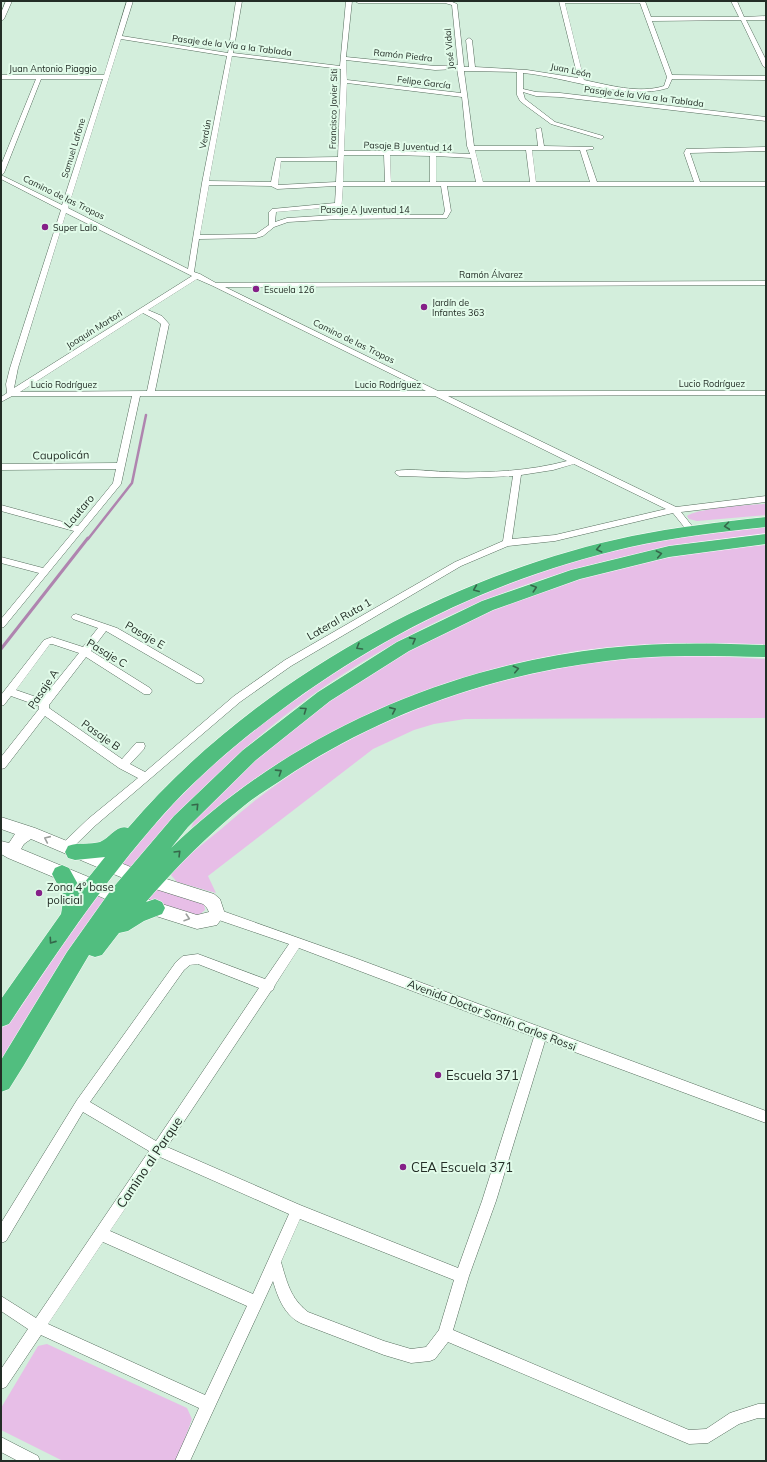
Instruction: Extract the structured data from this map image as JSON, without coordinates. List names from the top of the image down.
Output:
{
  "streets": {
    "street": [
      "Pasaje de la Vía a la Tablada",
      "José Vidal",
      "Ramón Piedra",
      "Juan Antonio Piaggio",
      "Juan León",
      "Felipe García",
      "Francisco Javier Siti",
      "Verdún",
      "Pasaje B Juventud 14",
      "Samuel Lafone",
      "Camino de las Tropas",
      "Pasaje A Juventud 14",
      "Ramón Álvarez",
      "Joaquín Martori",
      "Lucio Rodríguez",
      "Caupolicán",
      "Lautaro",
      "Lateral Ruta 1",
      "Pasaje E",
      "Pasaje C",
      "Pasaje A",
      "Pasaje B",
      "Avenida Doctor Santín Carlos Rossi",
      "Camino al Parque"
    ]
  },
  "crossings": [
    ["Pasaje de la Vía a la Tablada", "Ramón Piedra"],
    ["Pasaje de la Vía a la Tablada", "Francisco Javier Siti"],
    ["Pasaje de la Vía a la Tablada", "Verdún"],
    ["Pasaje de la Vía a la Tablada", "Samuel Lafone"],
    ["José Vidal", "Ramón Piedra"],
    ["José Vidal", "Juan León"],
    ["José Vidal", "Felipe García"],
    ["Ramón Piedra", "Juan León"],
    ["Ramón Piedra", "Francisco Javier Siti"],
    ["Juan Antonio Piaggio", "Samuel Lafone"],
    ["Felipe García", "Francisco Javier Siti"],
    ["Felipe García", "Pasaje B Juventud 14"],
    ["Francisco Javier Siti", "Pasaje B Juventud 14"],
    ["Francisco Javier Siti", "Pasaje A Juventud 14"],
    ["Verdún", "Camino de las Tropas"],
    ["Samuel Lafone", "Camino de las Tropas"],
    ["Samuel Lafone", "Joaquín Martori"],
    ["Samuel Lafone", "Lucio Rodríguez"],
    ["Camino de las Tropas", "Ramón Álvarez"],
    ["Camino de las Tropas", "Joaquín Martori"],
    ["Camino de las Tropas", "Lucio Rodríguez"],
    ["Camino de las Tropas", "Lateral Ruta 1"],
    ["Joaquín Martori", "Lucio Rodríguez"],
    ["Lucio Rodríguez", "Lautaro"],
    ["Caupolicán", "Lautaro"],
    ["Lateral Ruta 1", "Pasaje B"],
    ["Pasaje E", "Pasaje A"],
    ["Pasaje C", "Pasaje A"],
    ["Pasaje C", "Pasaje B"],
    ["Pasaje A", "Pasaje B"],
    ["Avenida Doctor Santín Carlos Rossi", "Camino al Parque"]
  ],
  "places": [
    "Super Lalo",
    "Escuela 126",
    "Jardín de Infantes 363",
    "Zona 4° base policial",
    "Escuela 371",
    "CEA Escuela 371"
  ]
}
